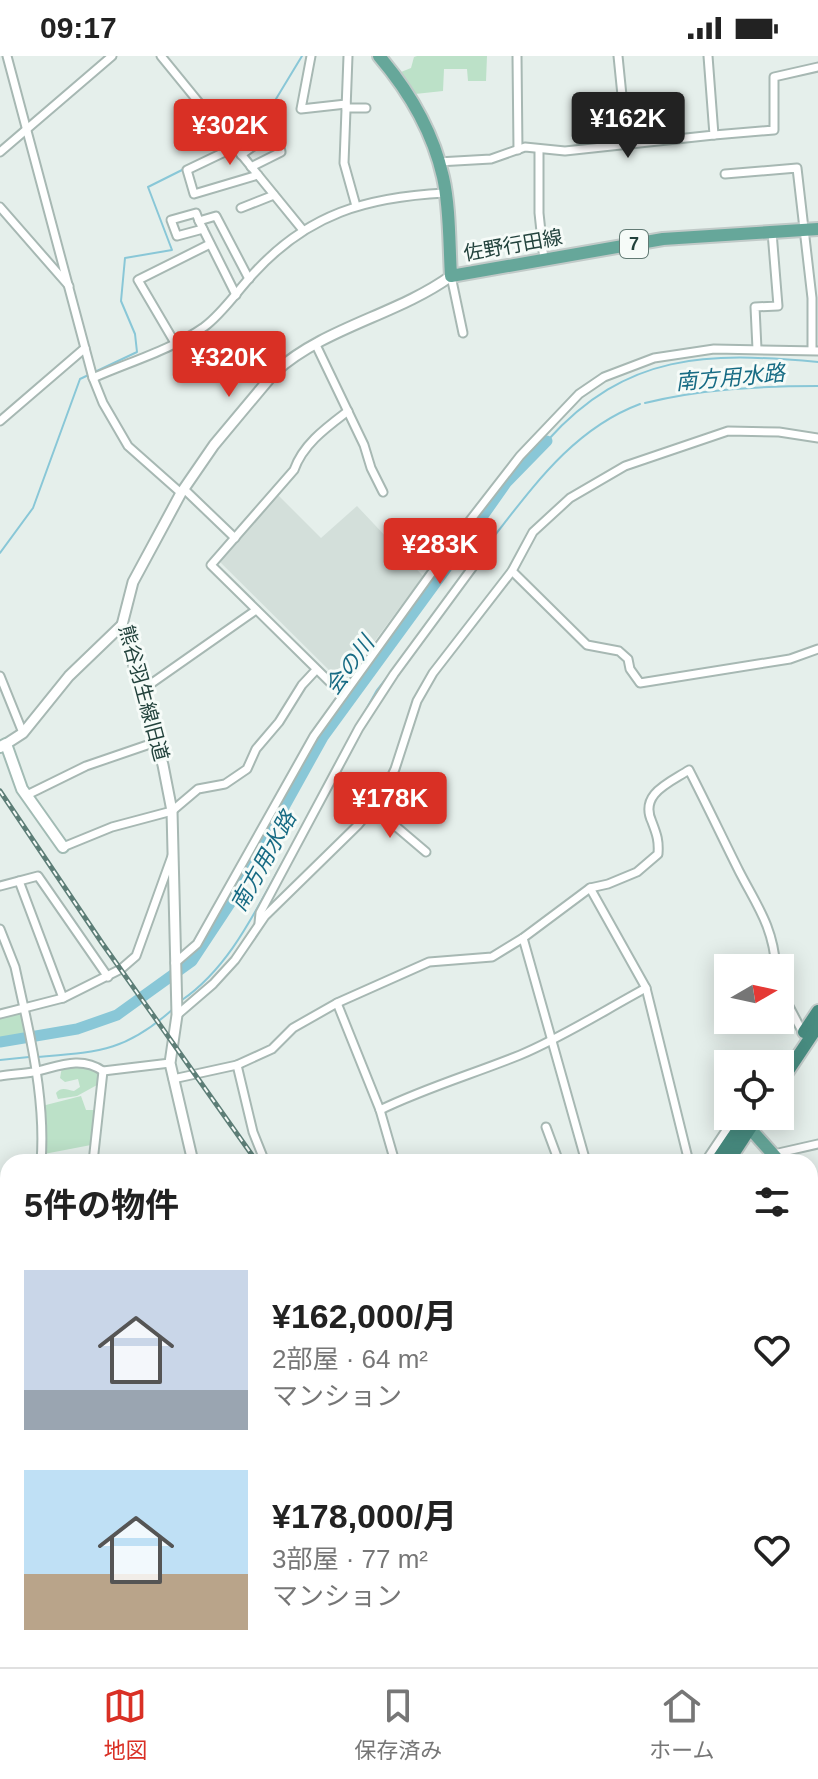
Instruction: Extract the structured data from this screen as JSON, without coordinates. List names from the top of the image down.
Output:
{
  "streets": {
    "main road": ["7", "佐野行田線"],
    "street": ["熊谷羽生線旧道"]
  },
  "crossings": [
    ["佐野行田線", "熊谷羽生線旧道"]
  ],
  "water": ["南方用水路", "会の川"],
  "north": "right",
  "page": {
    "status": "09:17",
    "price": [
      "¥162K",
      "¥302K",
      "¥320K",
      "¥283K",
      "¥178K"
    ],
    "heading": "5件の物件",
    "list": [
      {
        "name": "¥162,000/月",
        "note": "2部屋 · 64 m² · マンション"
      },
      {
        "name": "¥178,000/月",
        "note": "3部屋 · 77 m² · マンション"
      }
    ],
    "tabs": ["地図", "保存済み", "ホーム"]
  }
}
